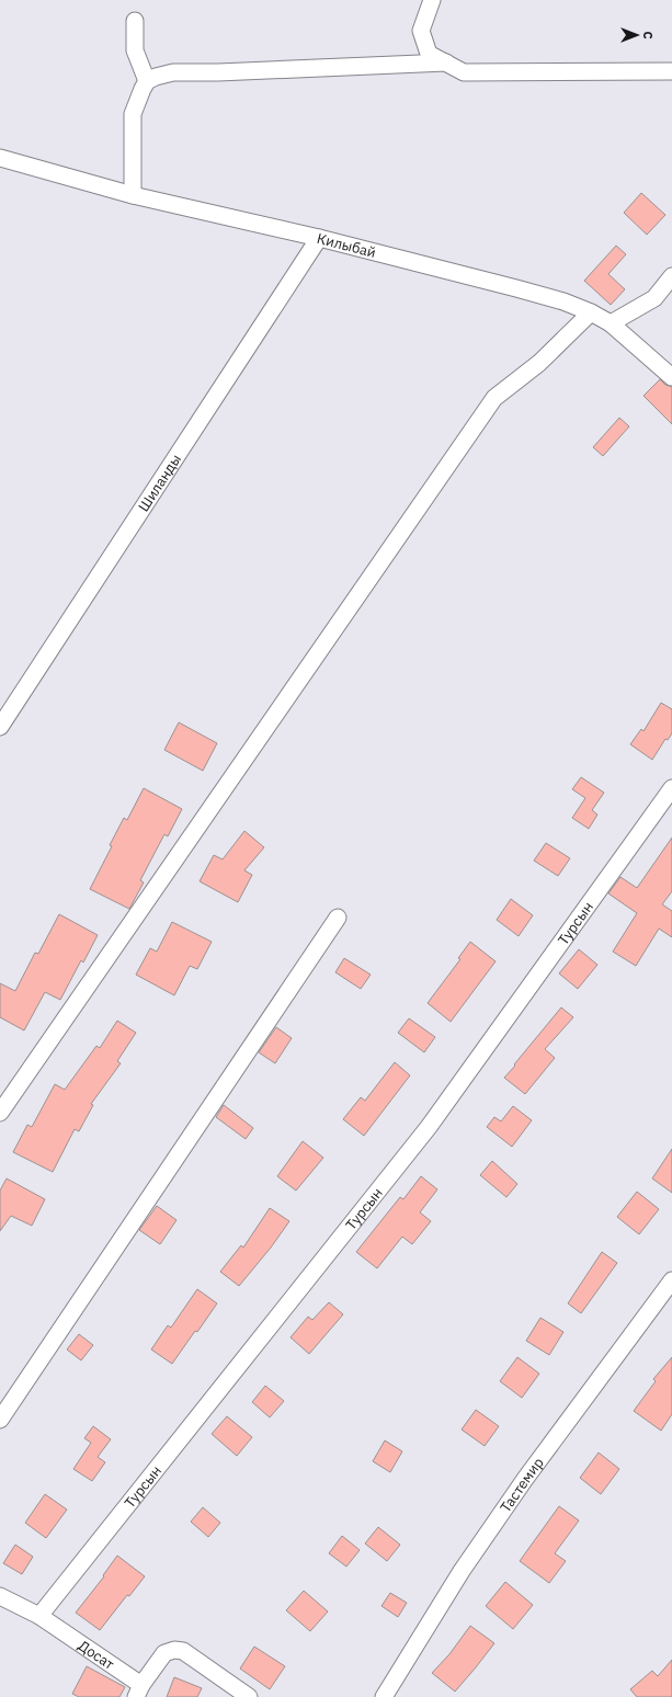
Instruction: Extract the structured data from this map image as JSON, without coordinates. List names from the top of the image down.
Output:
{
  "streets": {
    "street": [
      "Килыбай",
      "Шиланды",
      "Турсын",
      "Тастемир",
      "Досат"
    ]
  },
  "crossings": [
    ["Килыбай", "Шиланды"],
    ["Турсын", "Досат"]
  ],
  "north": "right"
}
